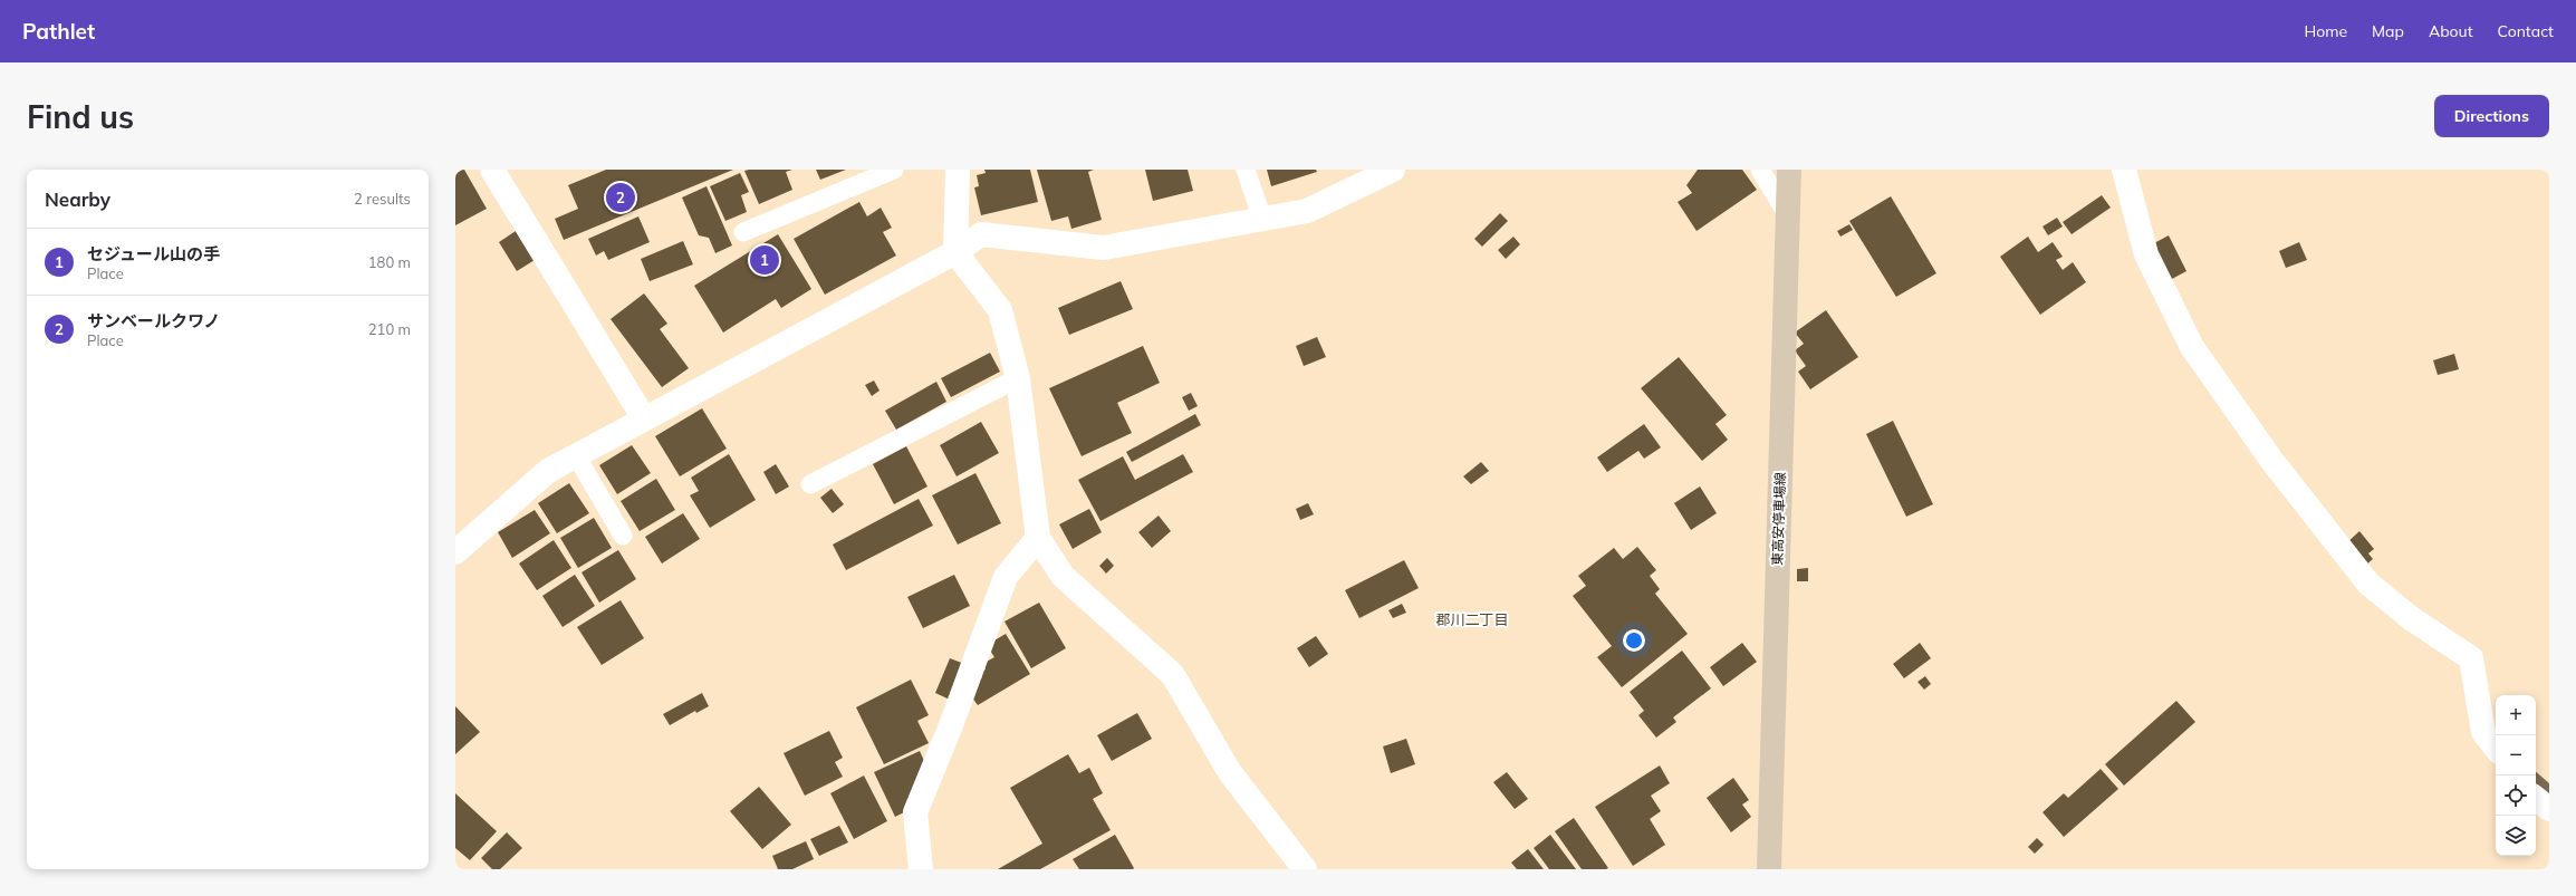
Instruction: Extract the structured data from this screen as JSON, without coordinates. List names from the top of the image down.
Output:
{
  "streets": {
    "main road": ["東高安停車場線"]
  },
  "districts": ["郡川二丁目"],
  "page": {
    "header": "Pathlet",
    "nav": [
      "Home",
      "Map",
      "About",
      "Contact"
    ],
    "buttons": "Directions",
    "title": "Find us",
    "heading": ["Nearby", "2 results"],
    "pins": ["2", "1"],
    "list": [
      {
        "mark": "1",
        "name": "セジュール山の手",
        "note": "Place",
        "value": "180 m"
      },
      {
        "mark": "2",
        "name": "サンベールクワノ",
        "note": "Place",
        "value": "210 m"
      }
    ],
    "map_buttons": ["+", "−"]
  }
}
